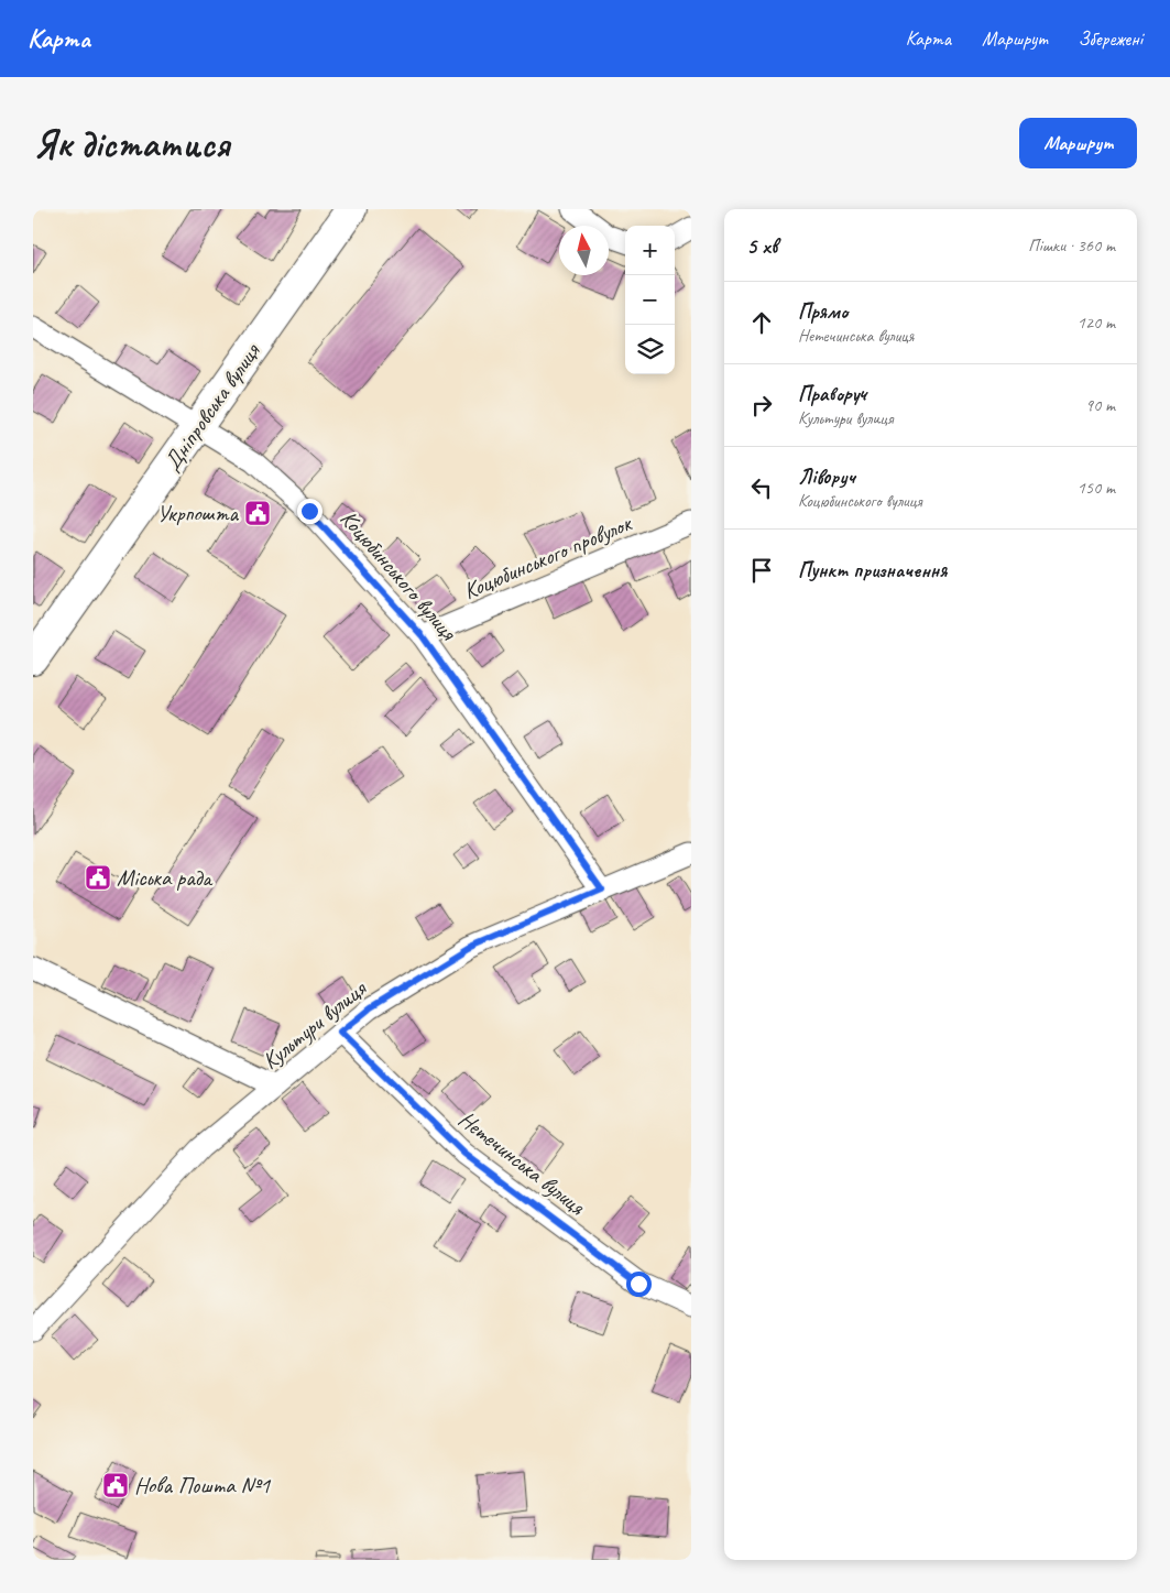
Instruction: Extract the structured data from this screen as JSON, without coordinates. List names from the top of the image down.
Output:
{
  "streets": {
    "highway": ["Дніпровська вулиця"],
    "street": [
      "Коцюбинського провулок",
      "Коцюбинського вулиця",
      "Культури вулиця",
      "Нетечинська вулиця"
    ]
  },
  "crossings": [
    ["Дніпровська вулиця", "Коцюбинського вулиця"],
    ["Коцюбинського провулок", "Коцюбинського вулиця"],
    ["Коцюбинського вулиця", "Культури вулиця"],
    ["Культури вулиця", "Нетечинська вулиця"]
  ],
  "places": {
    "public building": ["Укрпошта", "Міська рада", "Нова Пошта №1"]
  },
  "north": "top",
  "page": {
    "header": "Карта",
    "nav": ["Карта", "Маршрут", "Збережені"],
    "buttons": "Маршрут",
    "title": "Як дістатися",
    "heading": ["5 хв", "Пішки · 360 m"],
    "map_buttons": ["+", "−"],
    "list": [
      ["Прямо", "Нетечинська вулиця", "120 m"],
      ["Праворуч", "Культури вулиця", "90 m"],
      ["Ліворуч", "Коцюбинського вулиця", "150 m"],
      "Пункт призначення"
    ]
  }
}
